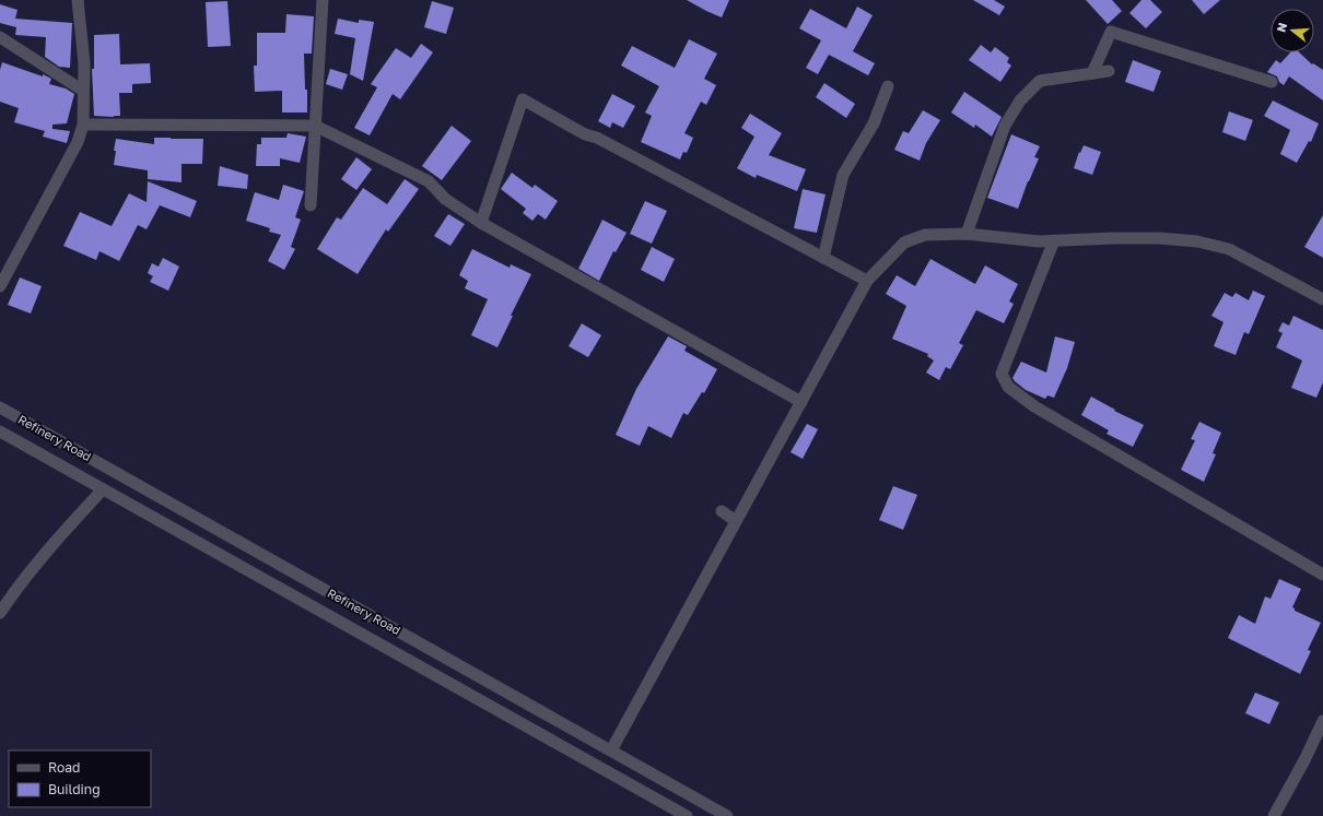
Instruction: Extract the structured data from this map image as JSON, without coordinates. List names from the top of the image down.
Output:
{
  "streets": {
    "street": ["Refinery Road"]
  },
  "legend": ["Road", "Building"],
  "north": "left"
}
